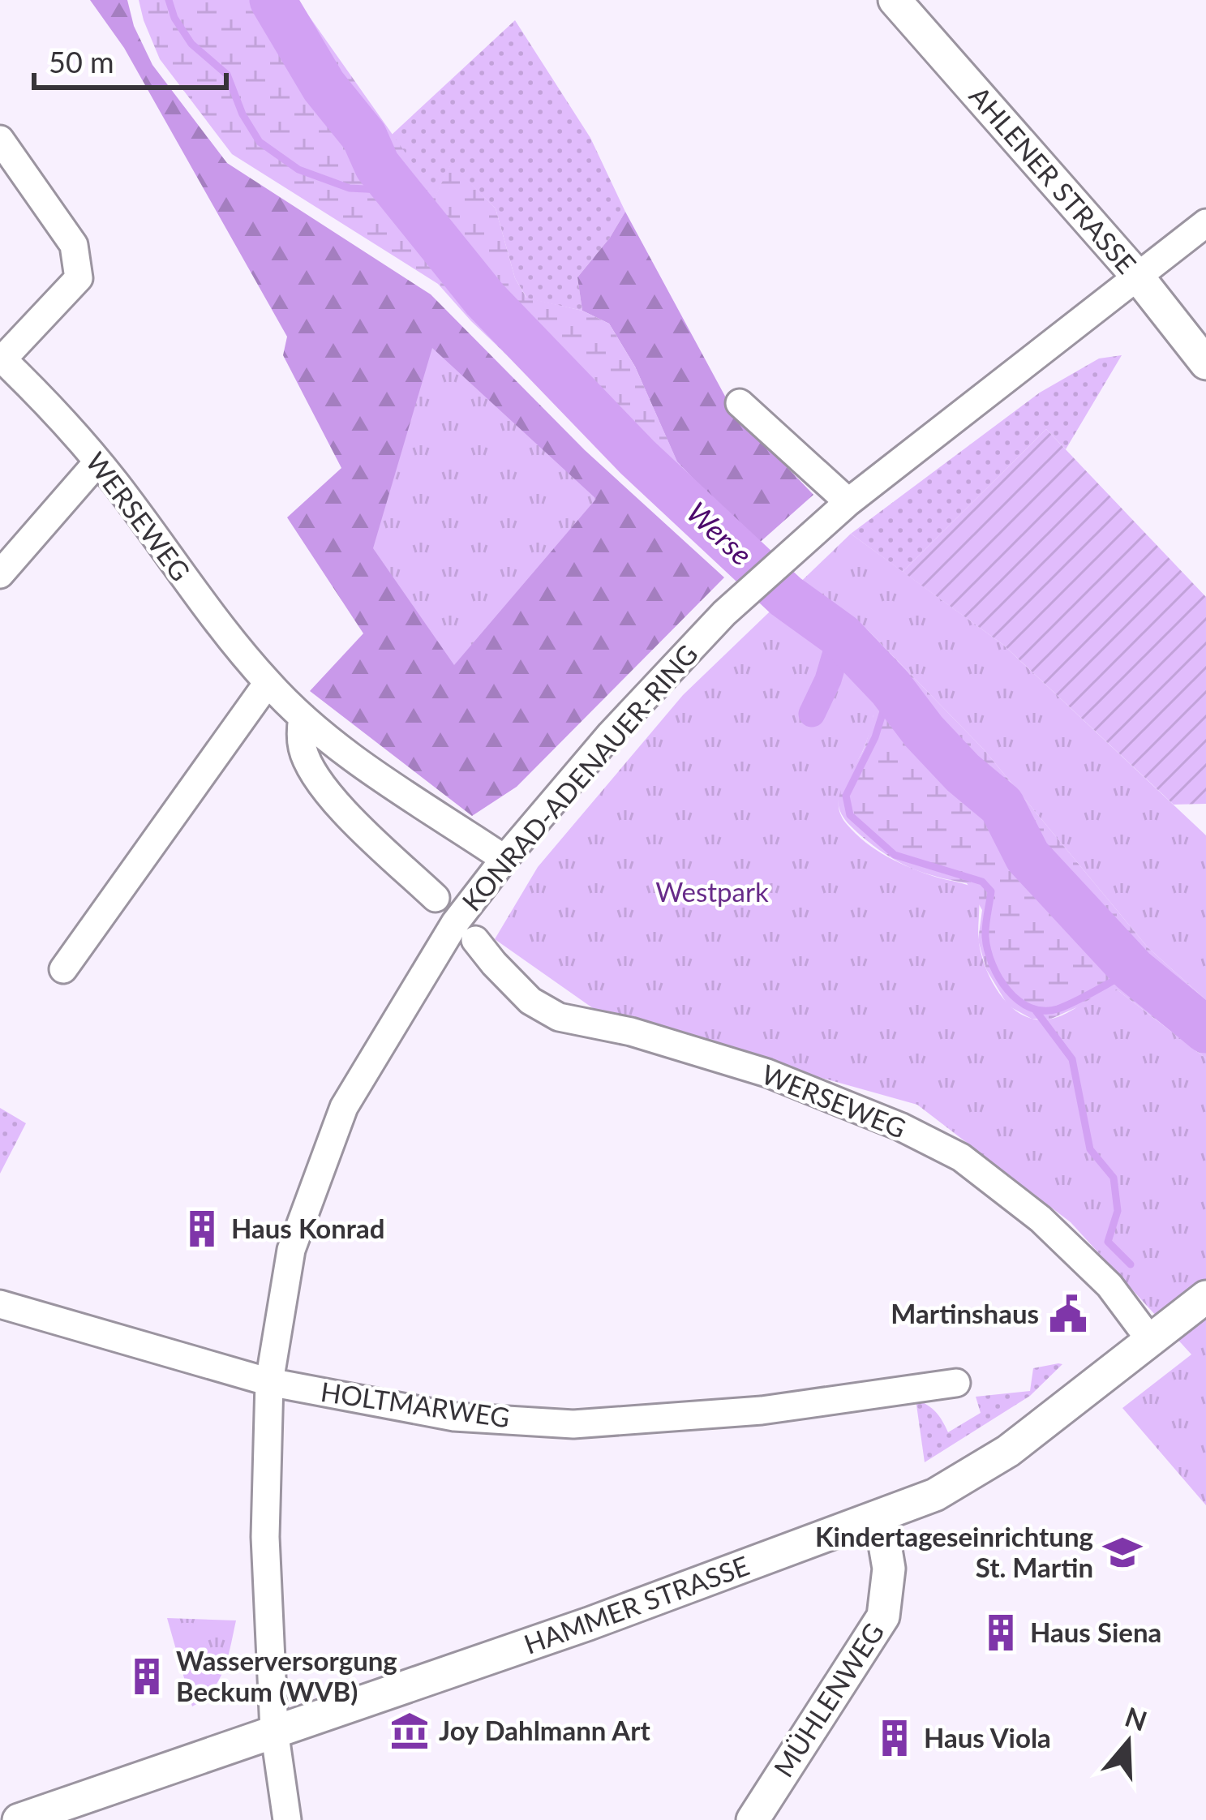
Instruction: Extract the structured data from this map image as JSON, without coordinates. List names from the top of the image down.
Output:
{
  "streets": {
    "main road": ["AHLENER STRASSE", "HAMMER STRASSE", "MÜHLENWEG"],
    "street": ["WERSEWEG", "KONRAD-ADENAUER-RING", "HOLTMARWEG"]
  },
  "crossings": [
    ["AHLENER STRASSE", "KONRAD-ADENAUER-RING"],
    ["WERSEWEG", "KONRAD-ADENAUER-RING"],
    ["WERSEWEG", "HAMMER STRASSE"],
    ["KONRAD-ADENAUER-RING", "HOLTMARWEG"],
    ["KONRAD-ADENAUER-RING", "HAMMER STRASSE"],
    ["HAMMER STRASSE", "MÜHLENWEG"]
  ],
  "water": ["Werse"],
  "parks": ["Westpark"],
  "places": {
    "building": [
      "Haus Konrad",
      "Haus Siena",
      "Wasserversorgung Beckum (WVB)",
      "Haus Viola"
    ],
    "public building": ["Martinshaus"],
    "school or university": ["Kindertageseinrichtung St. Martin"],
    "museum": ["Joy Dahlmann Art"]
  },
  "scale_bar": "50 m",
  "north": "top"
}
